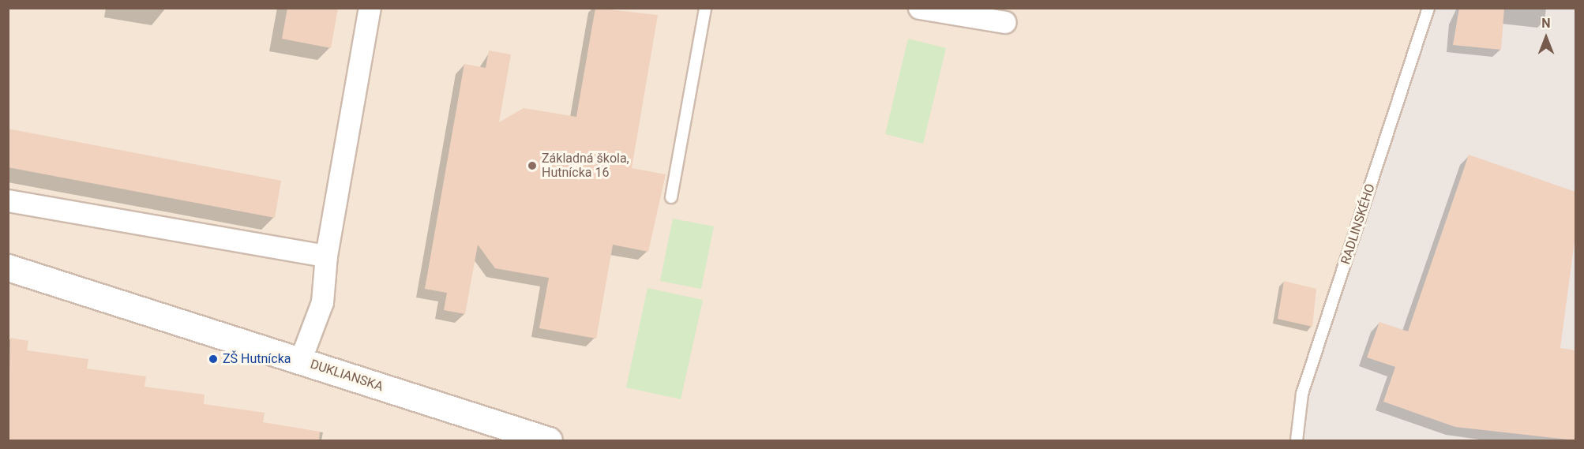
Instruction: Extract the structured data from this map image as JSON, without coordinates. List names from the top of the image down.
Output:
{
  "streets": {
    "main road": ["DUKLIANSKA"],
    "lane": ["RADLINSKÉHO"]
  },
  "places": ["Základná škola, Hutnícka 16", "ZŠ Hutnícka"],
  "north": "top"
}
